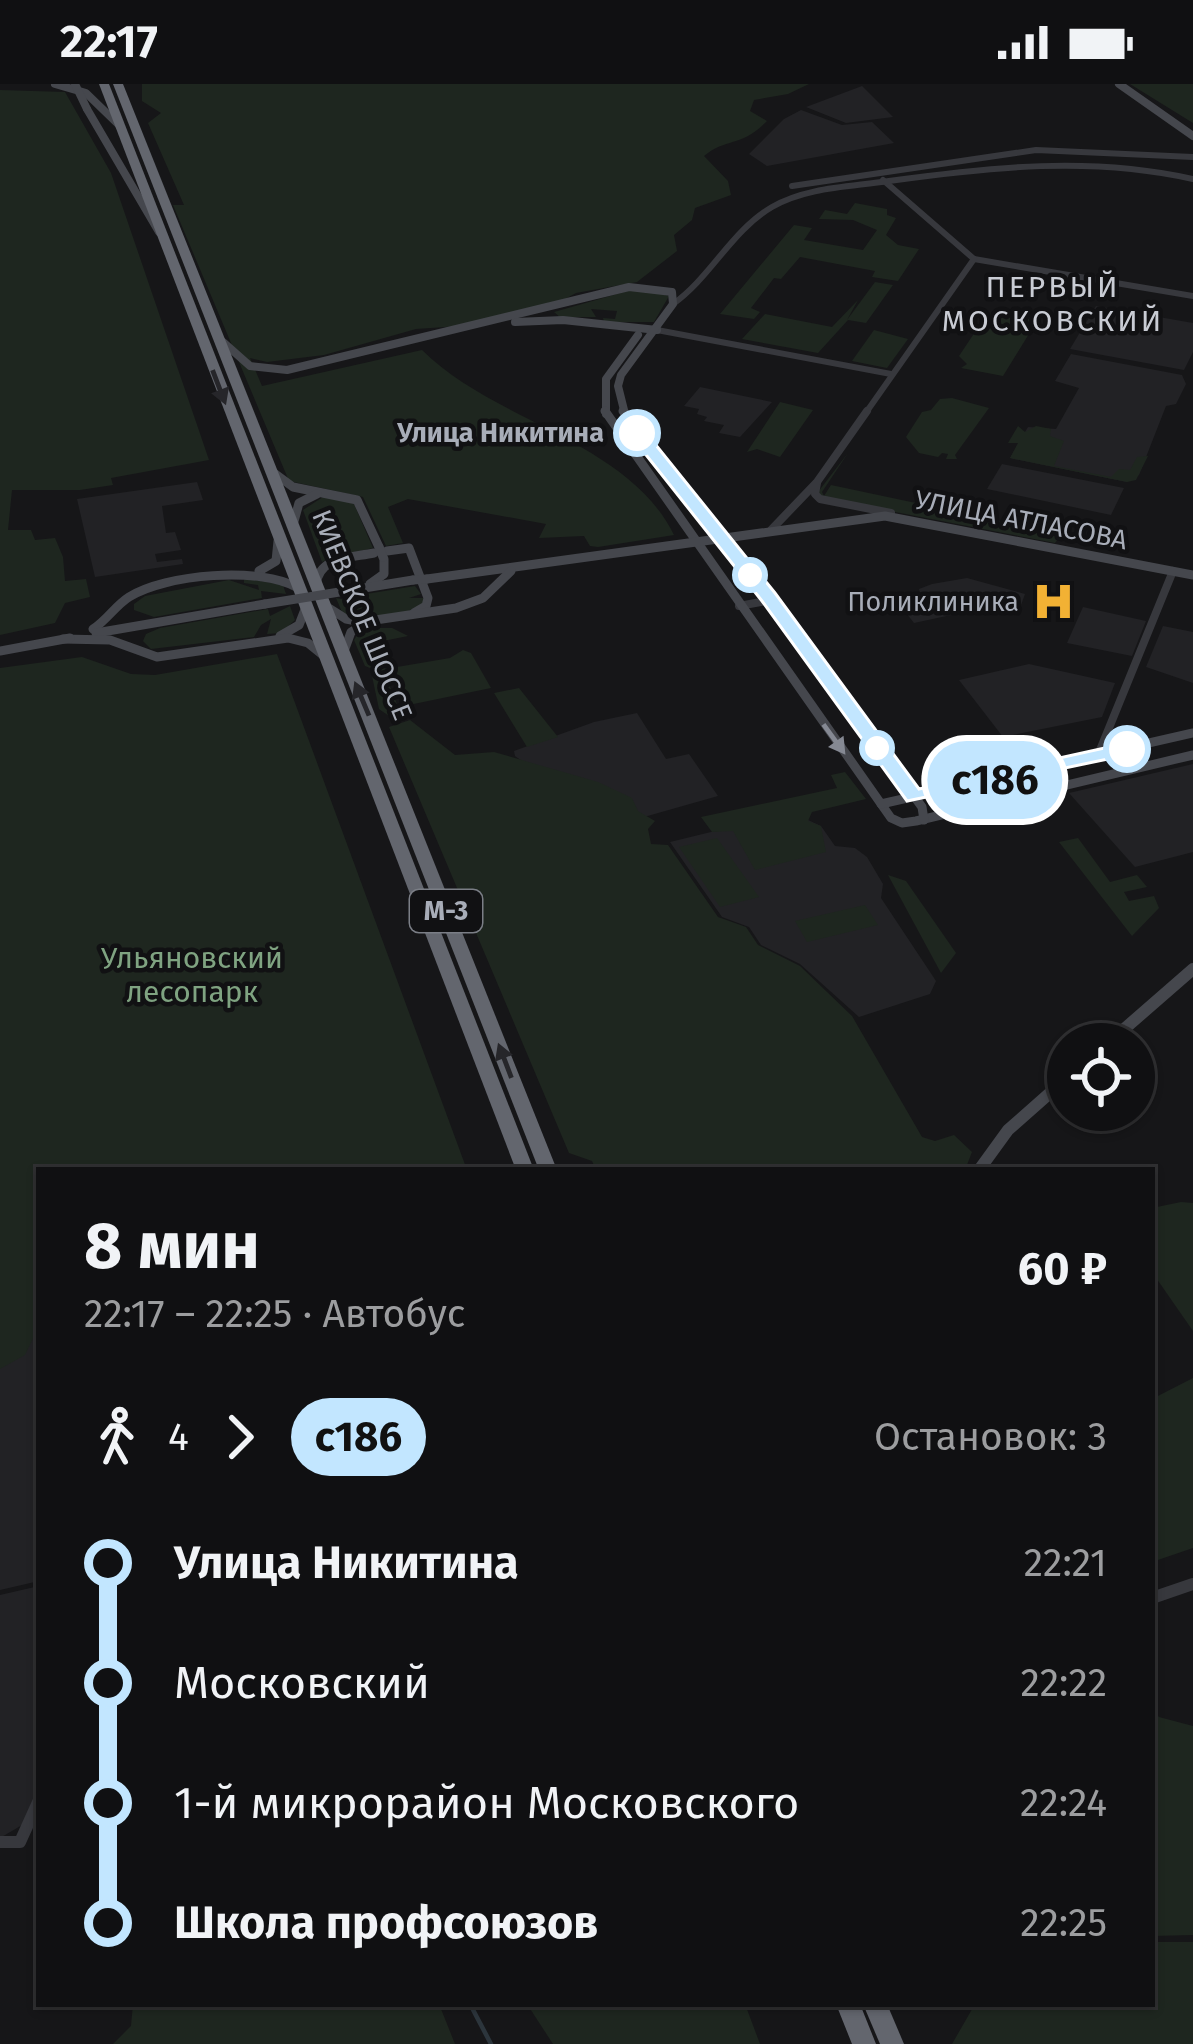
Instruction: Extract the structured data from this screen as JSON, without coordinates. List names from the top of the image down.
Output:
{
  "streets": {
    "highway": ["КИЕВСКОЕ ШОССЕ", "М-3"],
    "street": ["УЛИЦА АТЛАСОВА"]
  },
  "districts": ["ПЕРВЫЙ МОСКОВСКИЙ"],
  "parks": ["Ульяновский лесопарк"],
  "places": {
    "other": ["Улица Никитина"],
    "hospital": ["Поликлиника"]
  },
  "lines": ["bus line с186"],
  "page": {
    "status": "22:17",
    "on_map": "с186",
    "heading": ["8 мин", "22:17 – 22:25 · Автобус", "60 ₽"],
    "legs": ["4", "с186", "Остановок: 3"],
    "list": [
      {
        "name": "Улица Никитина",
        "value": "22:21"
      },
      {
        "name": "Московский",
        "value": "22:22"
      },
      {
        "name": "1-й микрорайон Московского",
        "value": "22:24"
      },
      {
        "name": "Школа профсоюзов",
        "value": "22:25"
      }
    ]
  }
}
